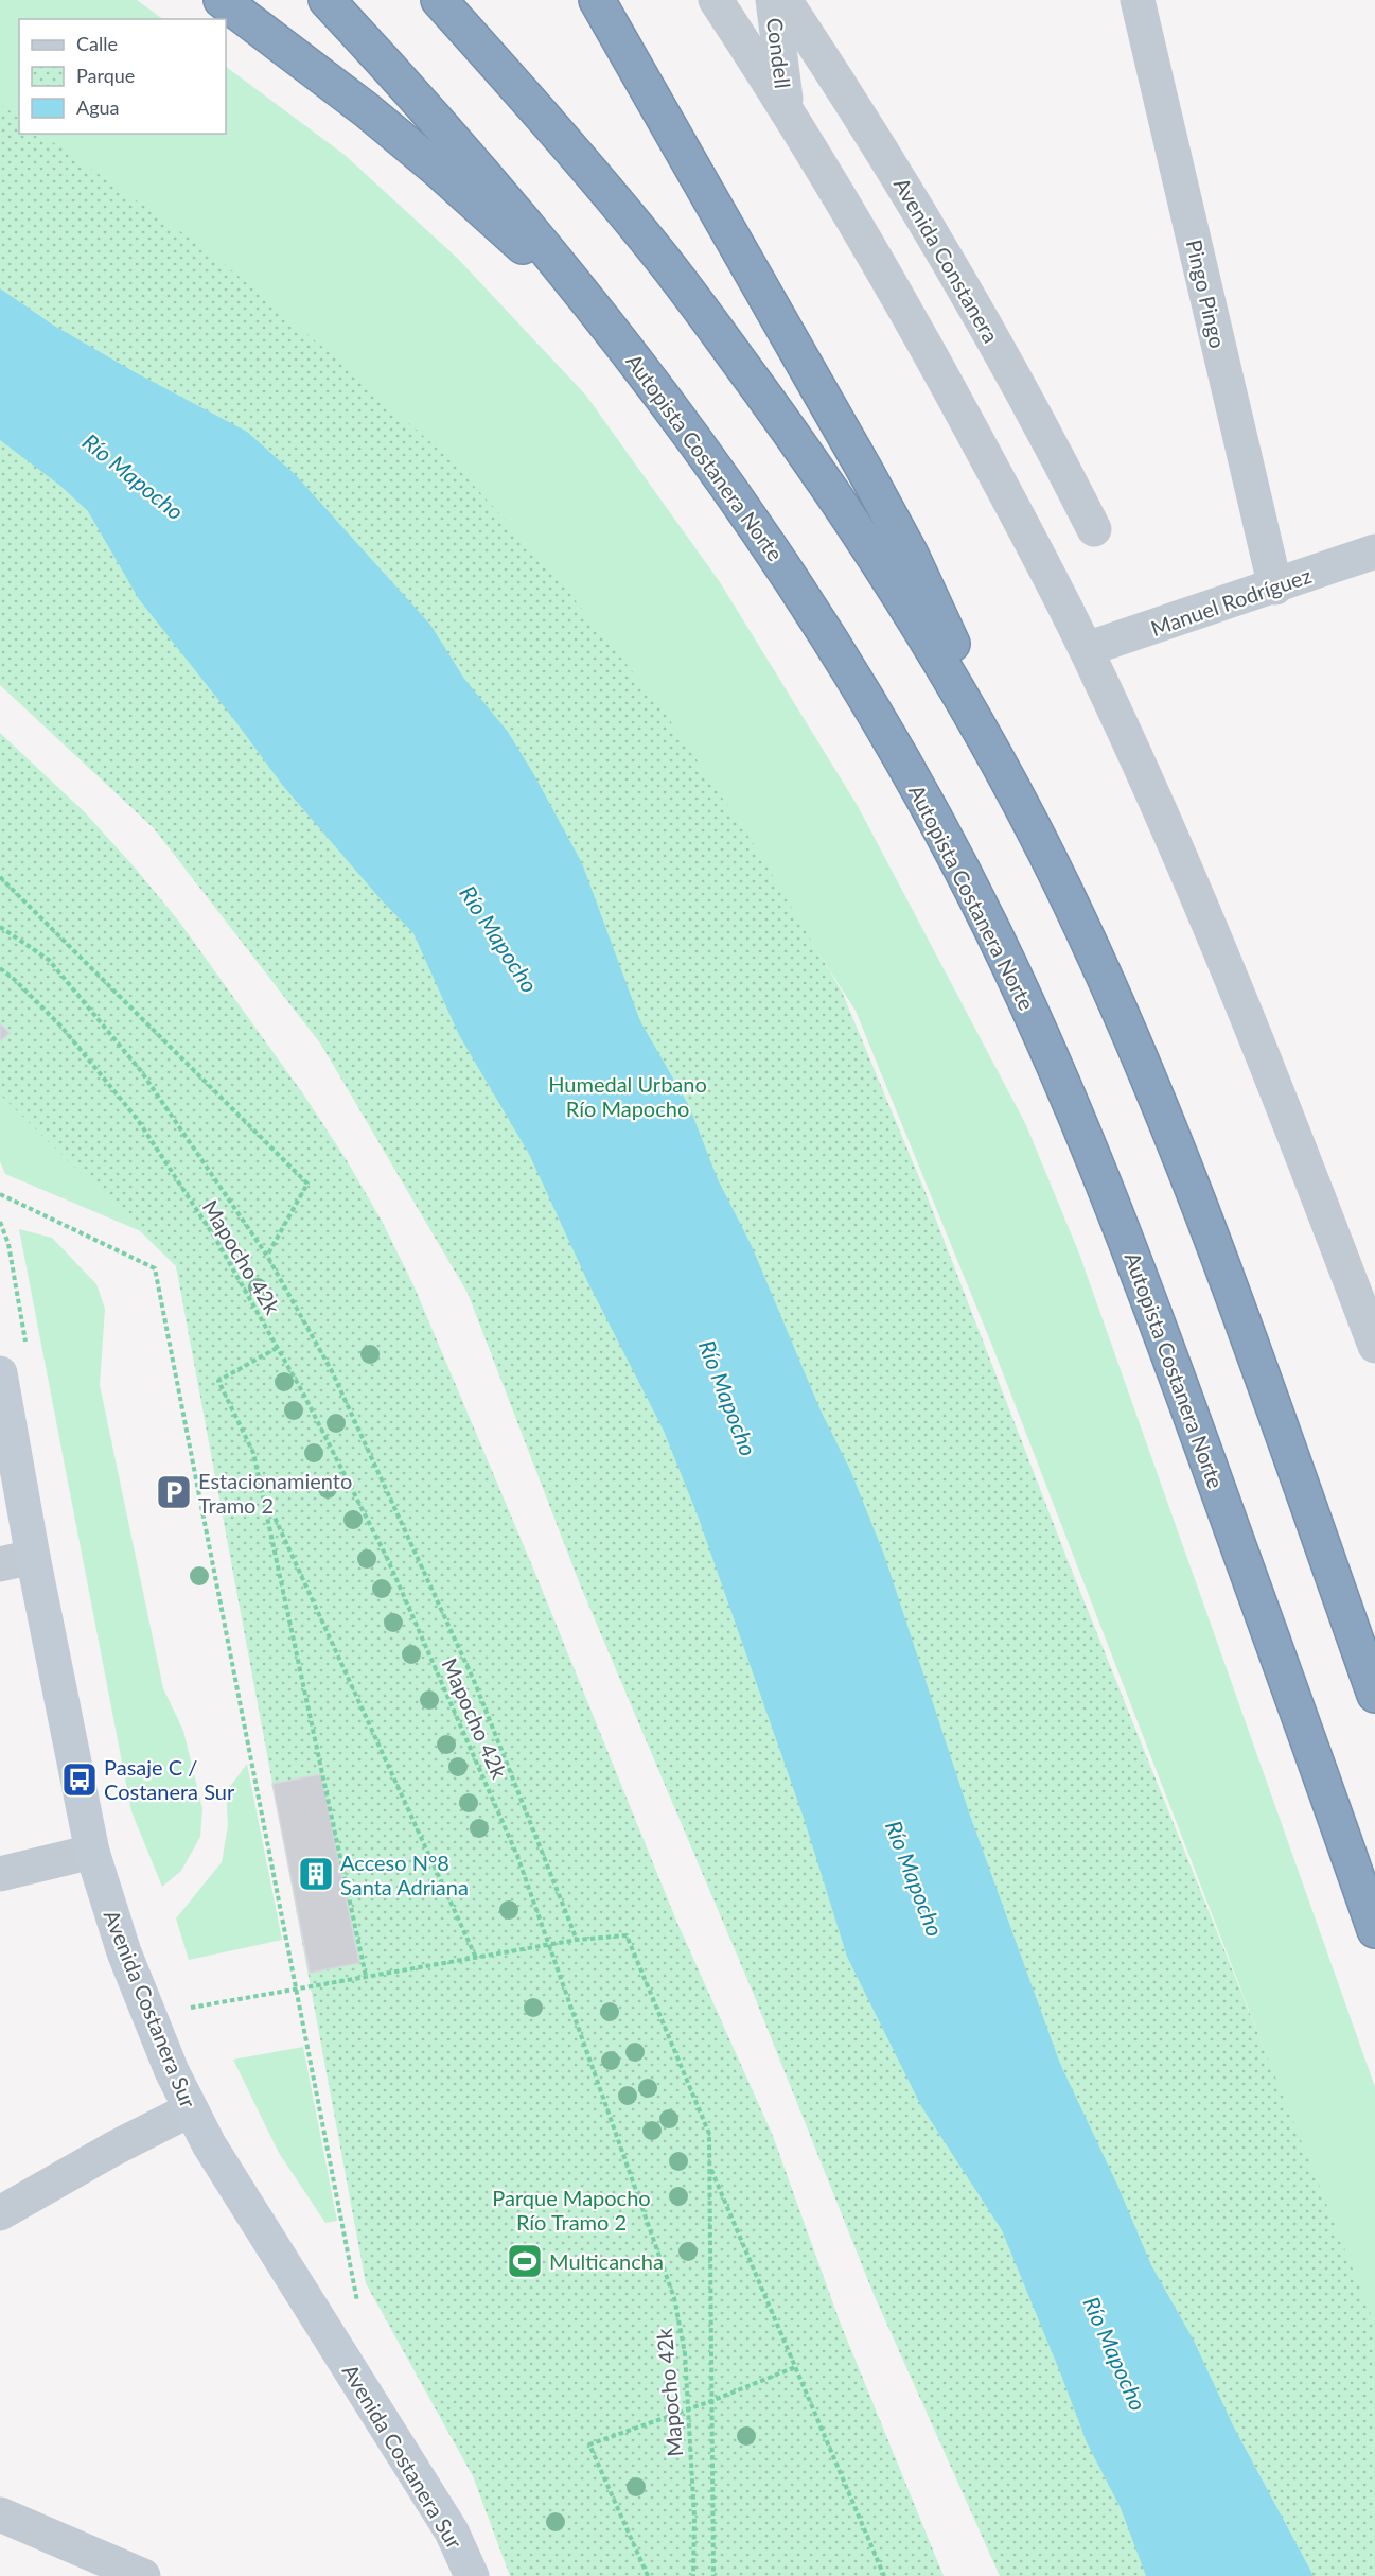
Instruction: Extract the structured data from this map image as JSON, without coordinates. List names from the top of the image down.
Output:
{
  "streets": {
    "highway": ["Autopista Costanera Norte"],
    "main road": ["Avenida Costanera Sur"],
    "street": [
      "Condell",
      "Avenida Constanera",
      "Pingo Pingo",
      "Manuel Rodríguez"
    ],
    "path": ["Mapocho 42k"]
  },
  "crossings": [
    ["Pingo Pingo", "Manuel Rodríguez"]
  ],
  "water": ["Río Mapocho"],
  "parks": ["Humedal Urbano Río Mapocho", "Parque Mapocho Río Tramo 2"],
  "places": {
    "parking": ["Estacionamiento Tramo 2"],
    "bus stop": ["Pasaje C / Costanera Sur"],
    "building": ["Acceso N°8 Santa Adriana"],
    "sports": ["Multicancha"]
  },
  "legend": ["Calle", "Parque", "Agua"]
}
